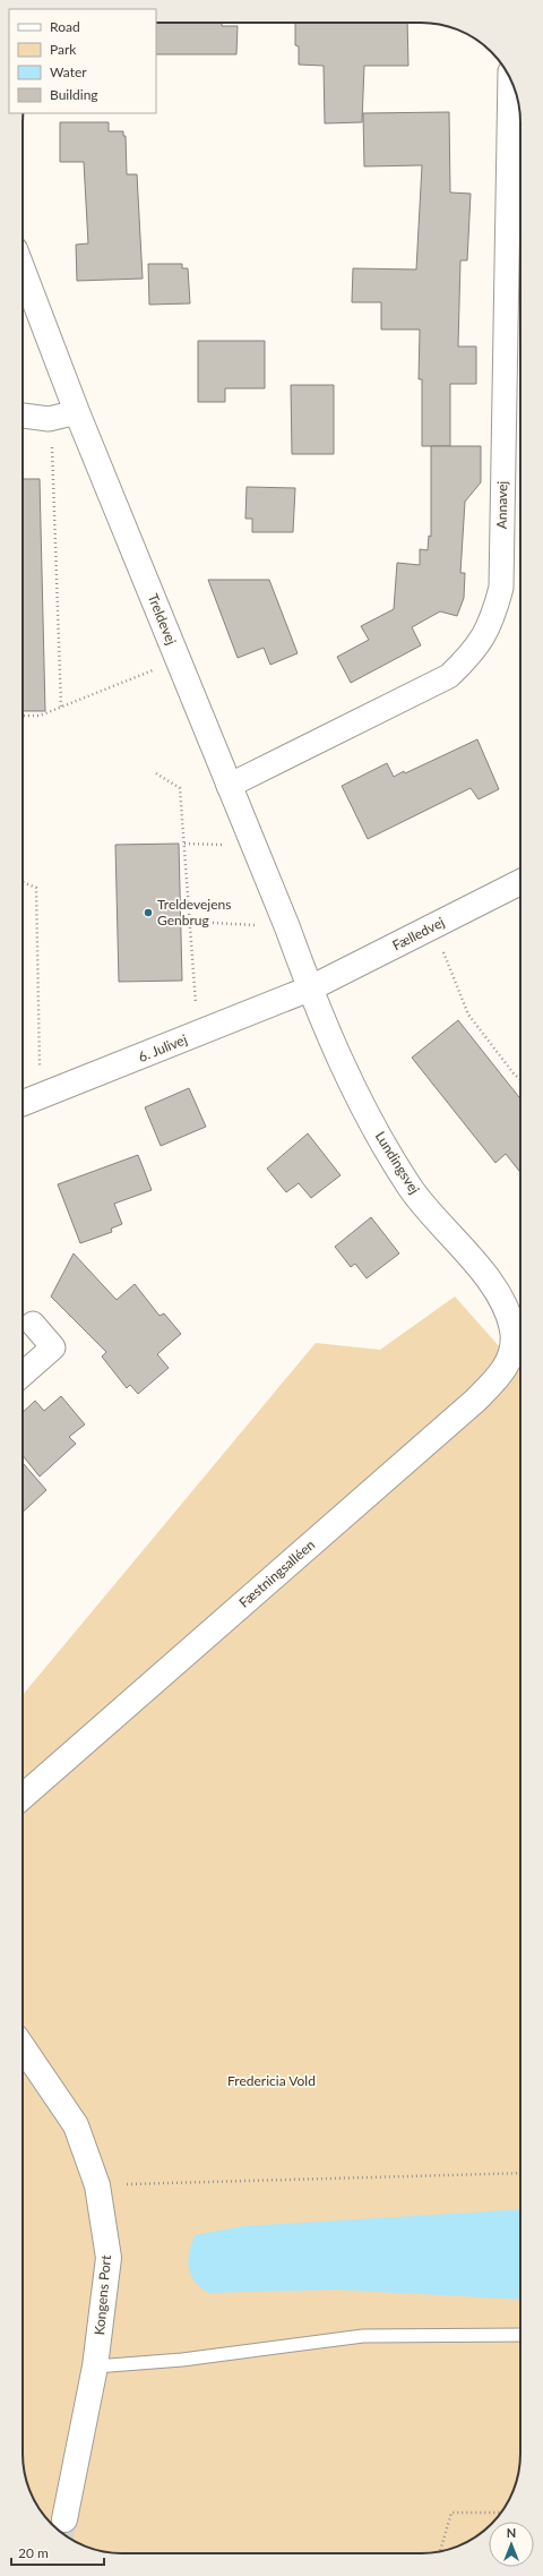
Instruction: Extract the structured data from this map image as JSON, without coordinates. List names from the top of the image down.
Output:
{
  "streets": {
    "street": [
      "Annavej",
      "Treldevej",
      "Fælledvej",
      "6. Julivej",
      "Lundingsvej",
      "Fæstningsalléen",
      "Kongens Port"
    ]
  },
  "crossings": [
    ["Annavej", "Treldevej"],
    ["Treldevej", "Fælledvej"],
    ["Treldevej", "6. Julivej"],
    ["Treldevej", "Lundingsvej"],
    ["Fælledvej", "6. Julivej"],
    ["Fælledvej", "Lundingsvej"],
    ["6. Julivej", "Lundingsvej"],
    ["Lundingsvej", "Fæstningsalléen"]
  ],
  "parks": ["Fredericia Vold"],
  "places": ["Treldevejens Genbrug"],
  "legend": [
    "Road",
    "Park",
    "Water",
    "Building"
  ],
  "scale_bar": "20 m",
  "north": "top"
}
